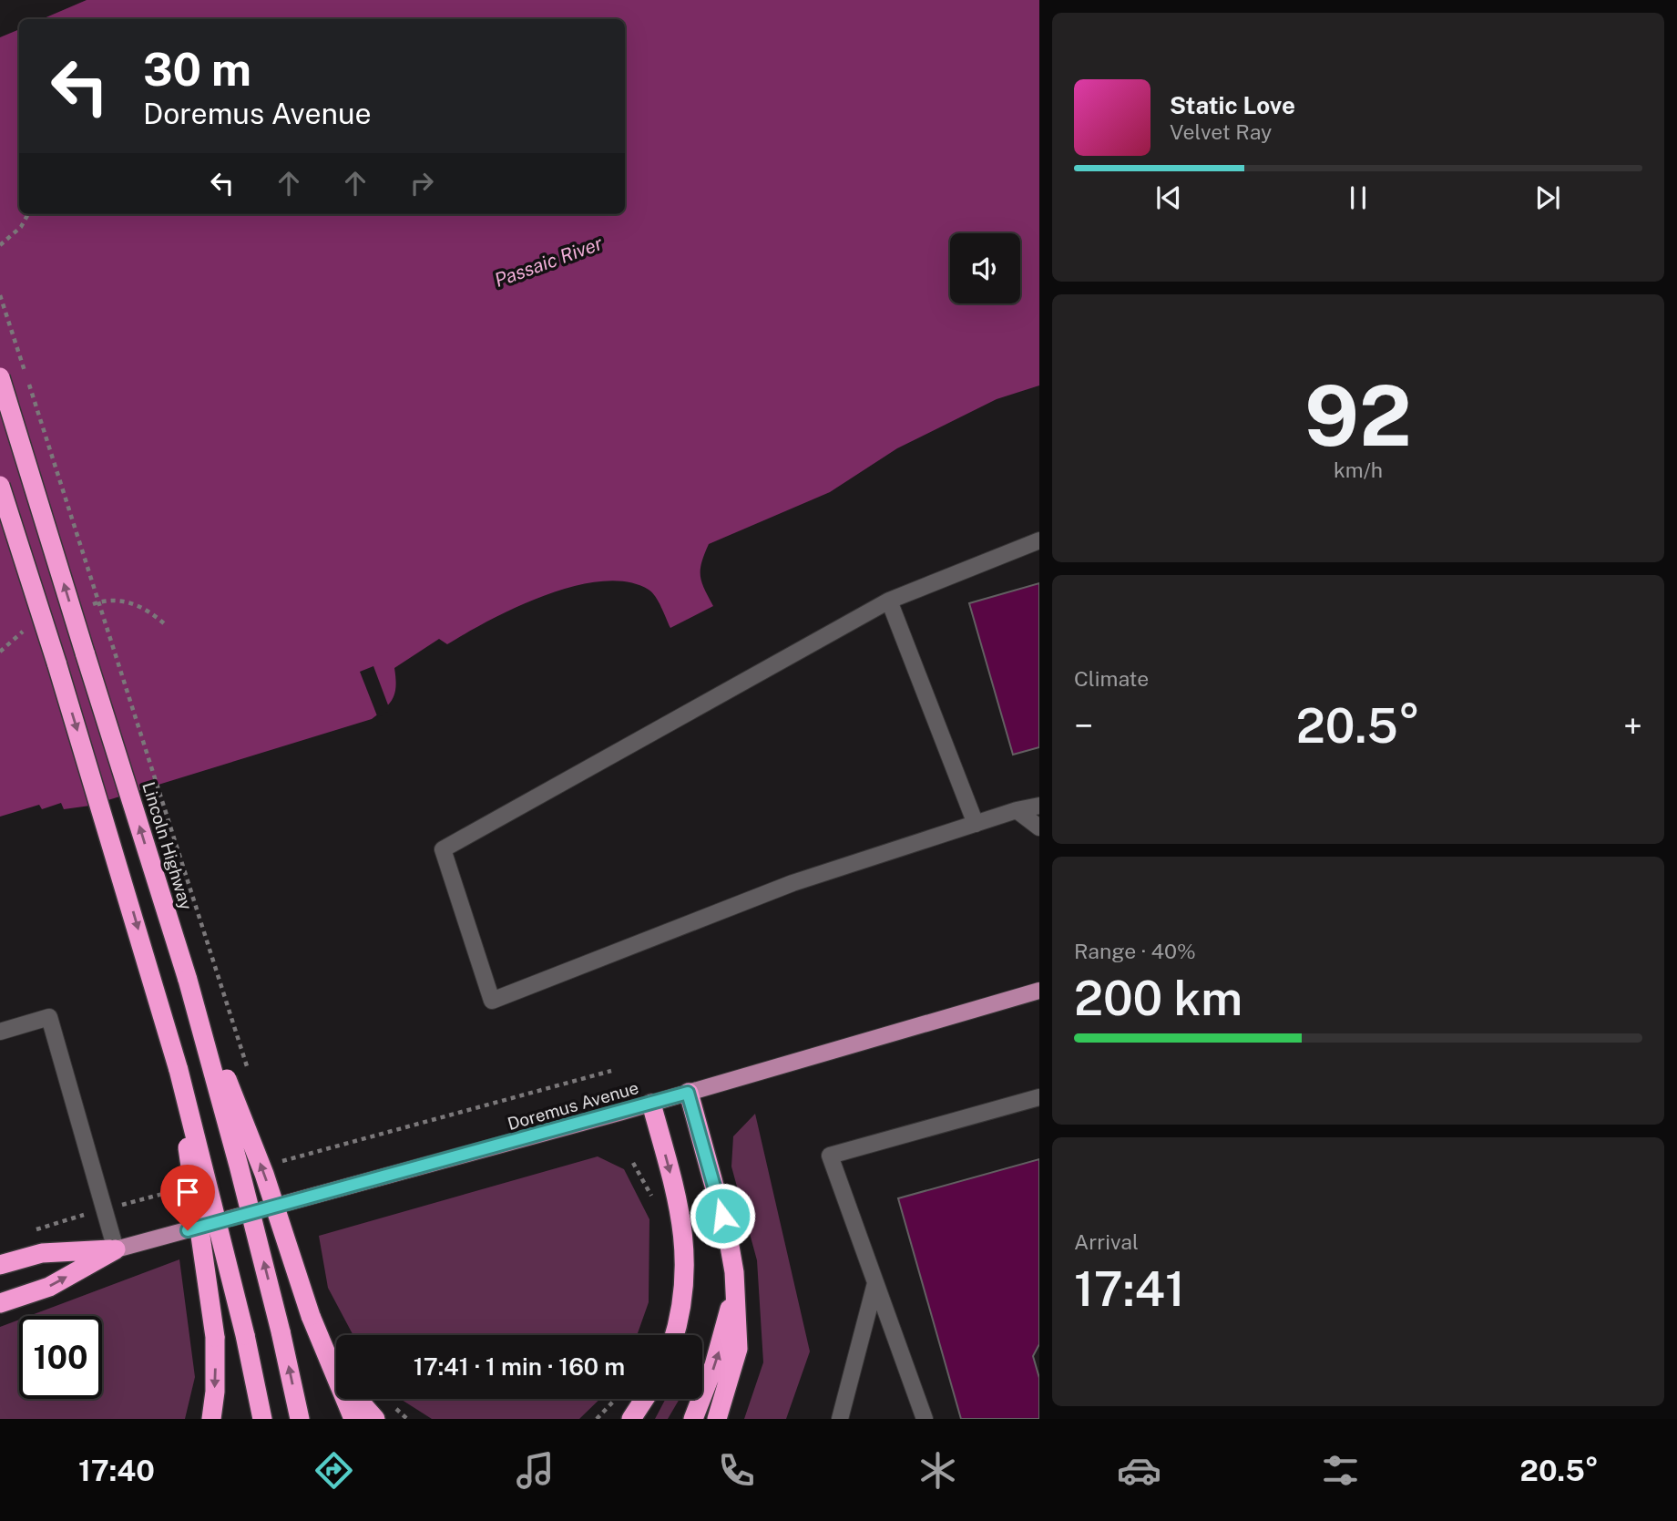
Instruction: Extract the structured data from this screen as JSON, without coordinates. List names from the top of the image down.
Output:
{
  "streets": {
    "highway": ["Lincoln Highway"],
    "main road": ["Doremus Avenue"]
  },
  "water": ["Passaic River"],
  "page": {
    "turn": ["30 m", "Doremus Avenue"],
    "song": ["Static Love", "Velvet Ray"],
    "tile": [
      ["92", "km/h"],
      "Climate",
      ["Range · 40%", "200 km"],
      ["Arrival", "17:41"]
    ],
    "heat": ["−", "20.5°", "+"],
    "limit": "100",
    "trip": "17:41 · 1 min · 160 m",
    "tabs": ["17:40", "20.5°"]
  }
}
